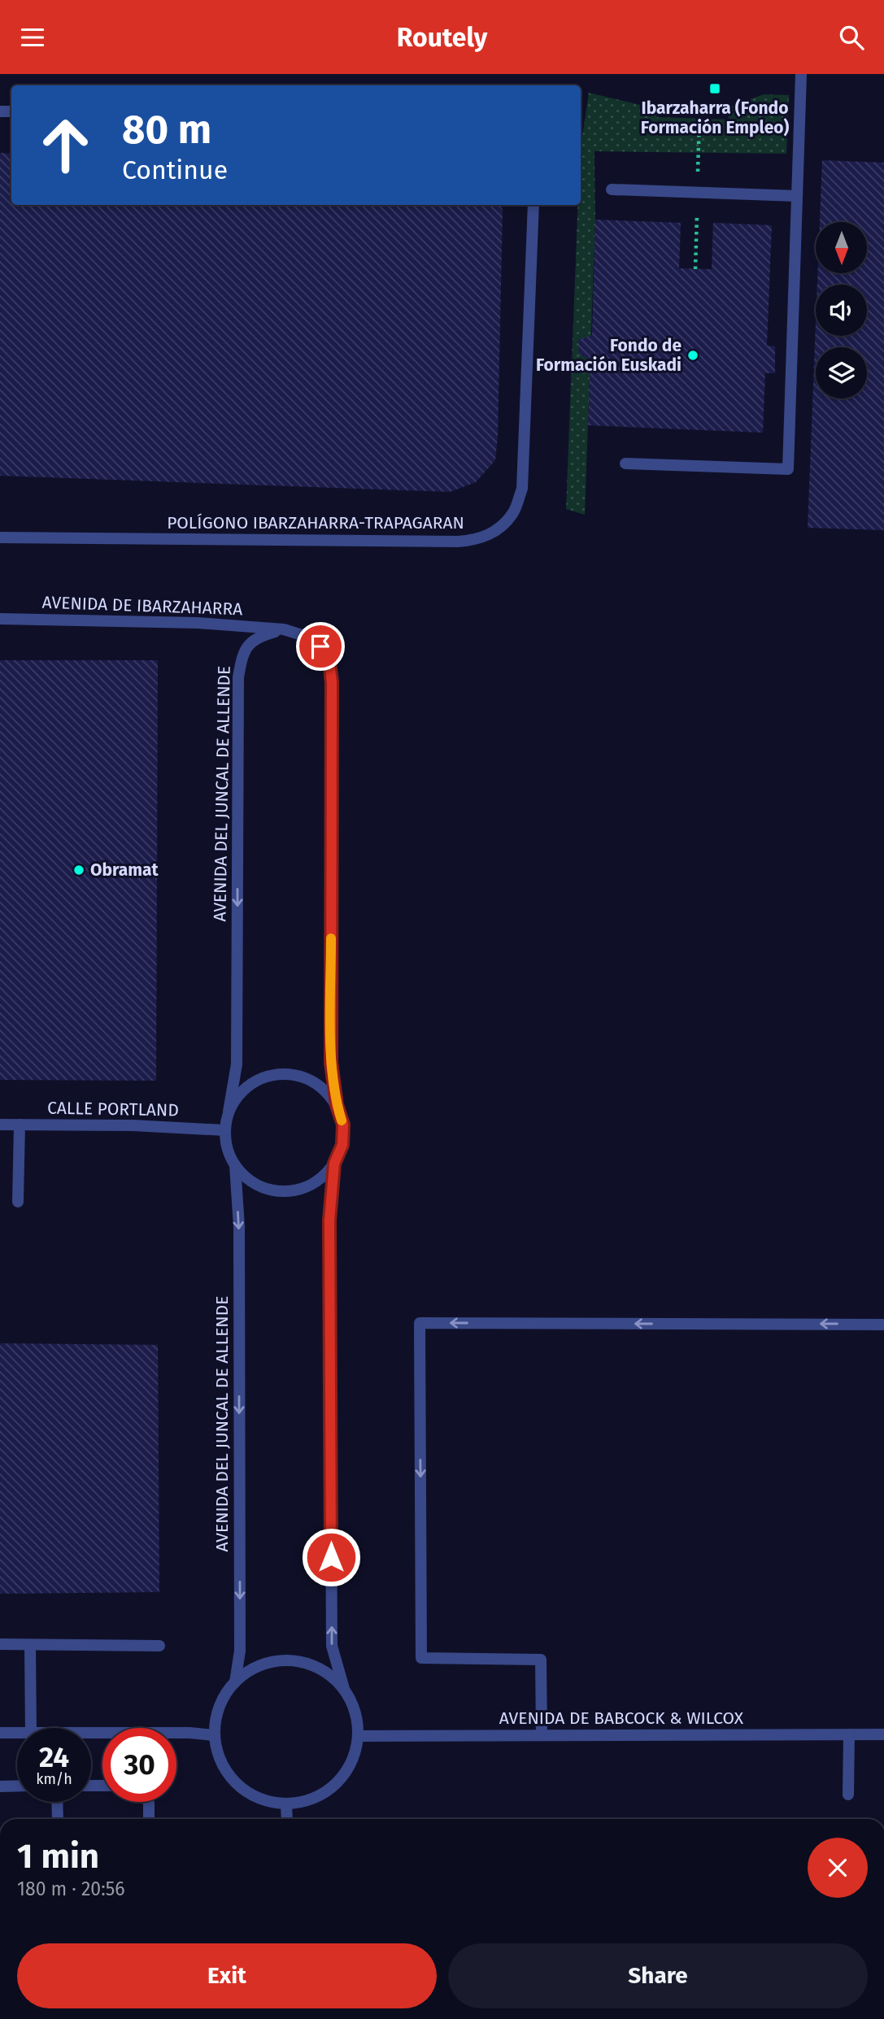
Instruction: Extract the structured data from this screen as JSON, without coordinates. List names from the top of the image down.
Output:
{
  "streets": {
    "street": [
      "POLÍGONO IBARZAHARRA-TRAPAGARAN",
      "AVENIDA DE IBARZAHARRA",
      "AVENIDA DEL JUNCAL DE ALLENDE",
      "CALLE PORTLAND",
      "AVENIDA DE BABCOCK & WILCOX"
    ]
  },
  "crossings": [
    ["AVENIDA DE IBARZAHARRA", "AVENIDA DEL JUNCAL DE ALLENDE"],
    ["AVENIDA DEL JUNCAL DE ALLENDE", "CALLE PORTLAND"],
    ["AVENIDA DEL JUNCAL DE ALLENDE", "AVENIDA DE BABCOCK & WILCOX"]
  ],
  "places": {
    "transit": ["Ibarzaharra (Fondo Formación Empleo)"],
    "other": ["Fondo de Formación Euskadi", "Obramat"]
  },
  "north": "bottom",
  "page": {
    "header": "Routely",
    "turn": ["80 m", "Continue"],
    "speed": "24 km/h",
    "limit": "30",
    "heading": ["1 min", "180 m · 20:56"],
    "buttons": ["Exit", "Share"]
  }
}
